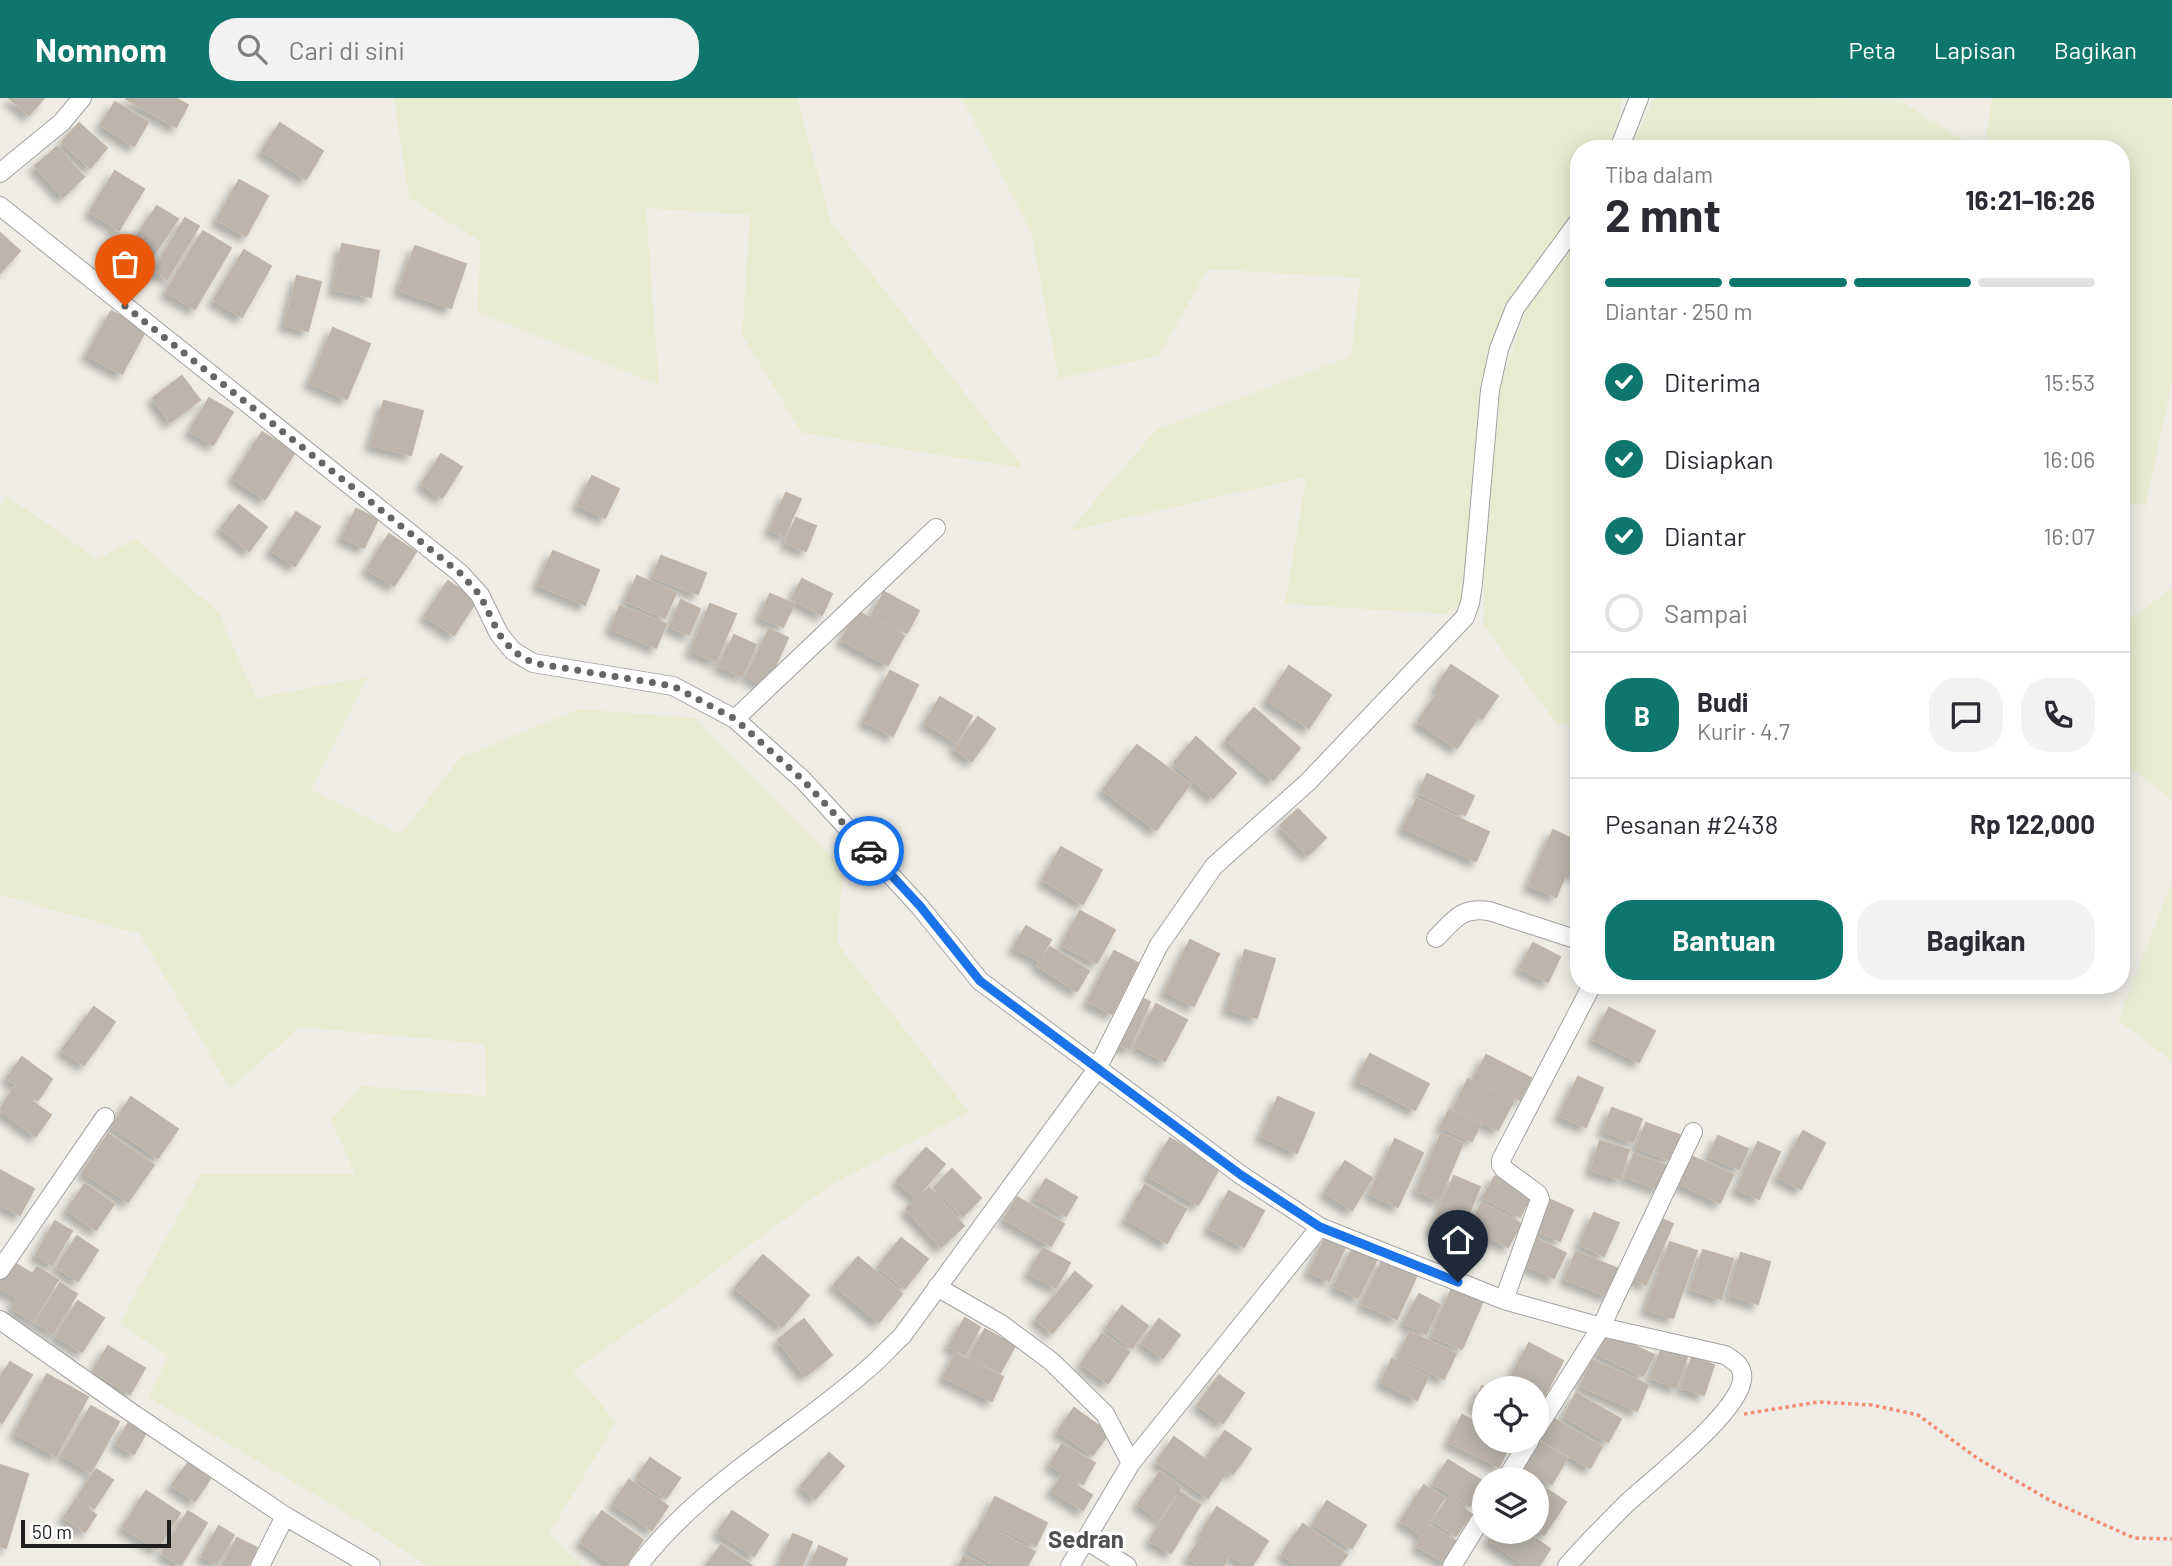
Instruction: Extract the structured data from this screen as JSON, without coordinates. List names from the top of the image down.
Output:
{
  "districts": ["Sedran"],
  "scale_bar": "50 m",
  "page": {
    "header": "Nomnom",
    "search": "Cari di sini",
    "nav": ["Peta", "Lapisan", "Bagikan"],
    "heading": ["2 mnt", "Tiba dalam", "16:21–16:26"],
    "panel": [
      "Budi",
      "Kurir · 4.7",
      "Pesanan #2438",
      "Rp 122,000"
    ],
    "bar": "Diantar · 250 m",
    "list": [
      ["Diterima", "15:53"],
      ["Disiapkan", "16:06"],
      ["Diantar", "16:07"],
      "Sampai"
    ],
    "round": "B",
    "buttons": ["Bantuan", "Bagikan"],
    "scale": "50 m"
  }
}
